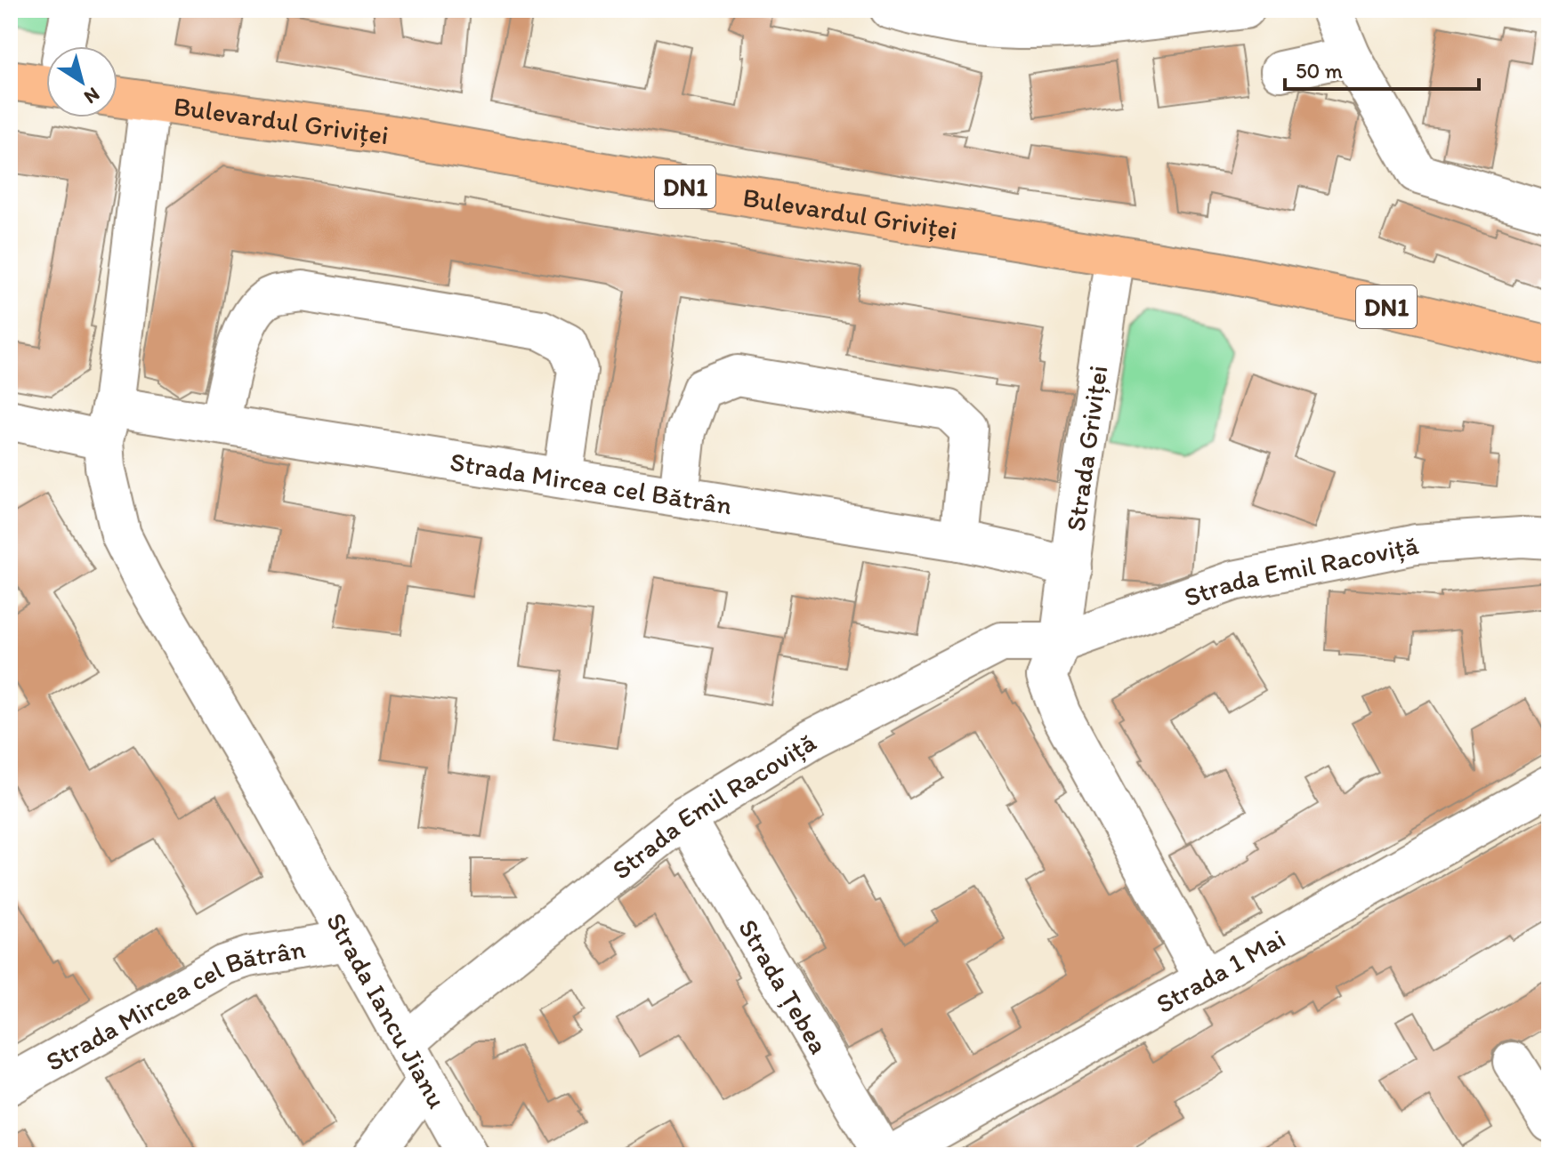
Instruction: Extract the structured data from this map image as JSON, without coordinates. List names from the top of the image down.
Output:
{
  "streets": {
    "main road": ["Bulevardul Griviței", "DN1"],
    "street": [
      "Strada Griviței",
      "Strada Mircea cel Bătrân",
      "Strada Emil Racoviță",
      "Strada 1 Mai",
      "Strada Țebea",
      "Strada Iancu Jianu"
    ]
  },
  "crossings": [
    ["Bulevardul Griviței", "Strada Griviței"],
    ["Strada Griviței", "Strada Mircea cel Bătrân"],
    ["Strada Griviței", "Strada Emil Racoviță"],
    ["Strada Mircea cel Bătrân", "Strada Iancu Jianu"],
    ["Strada Emil Racoviță", "Strada Țebea"],
    ["Strada Emil Racoviță", "Strada Iancu Jianu"]
  ],
  "scale_bar": "50 m",
  "north": "bottom right"
}
